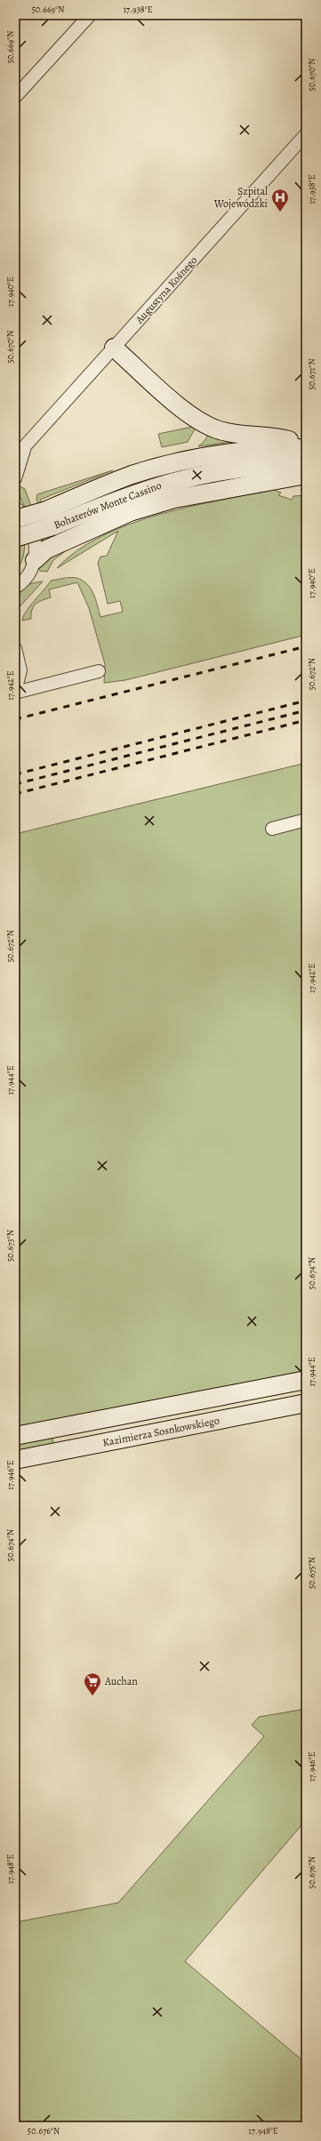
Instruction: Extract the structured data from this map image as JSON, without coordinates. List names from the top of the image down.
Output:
{
  "streets": {
    "main road": ["Bohaterów Monte Cassino", "Kazimierza Sosnkowskiego"],
    "street": ["Augustyna Kośnego"]
  },
  "places": {
    "hospital": ["Szpital Wojewódzki"],
    "supermarket": ["Auchan"]
  },
  "coordinates": [
    "50.669°N",
    "17.938°E",
    "50.670°N",
    "17.940°E",
    "50.671°N",
    "50.672°N",
    "17.942°E",
    "17.944°E",
    "50.673°N",
    "50.674°N",
    "17.946°E",
    "50.675°N",
    "17.948°E",
    "50.676°N"
  ]
}
